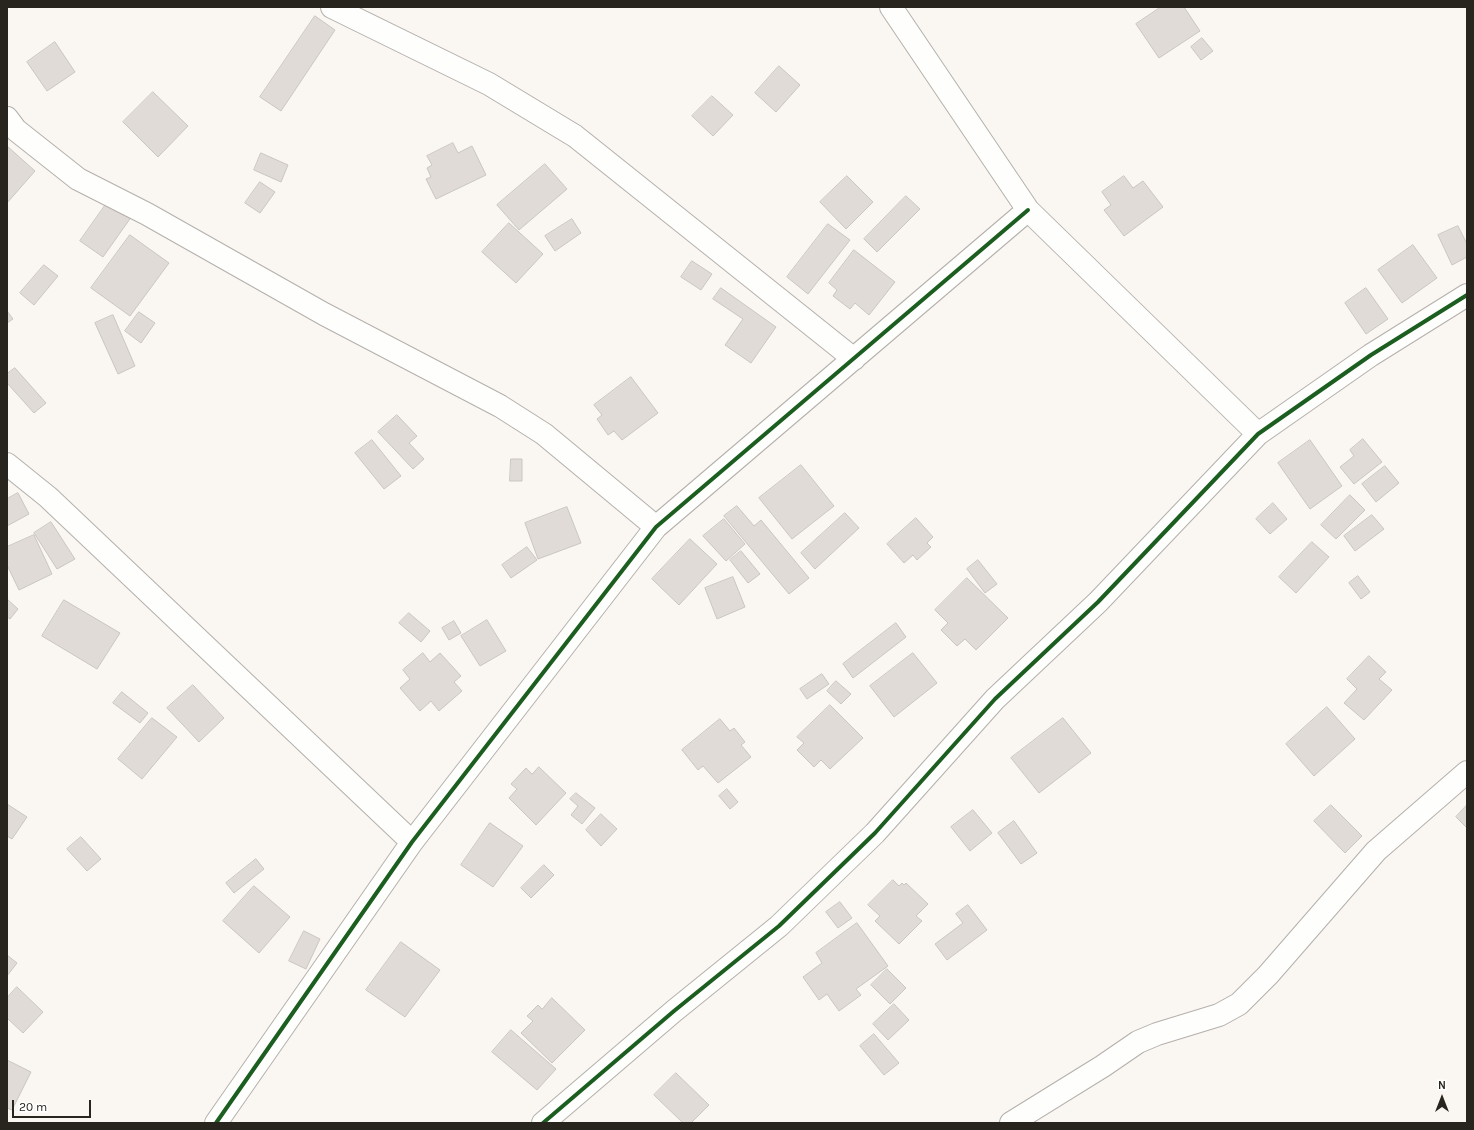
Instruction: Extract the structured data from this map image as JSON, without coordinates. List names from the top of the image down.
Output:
{
  "scale_bar": "20 m",
  "north": "top"
}
